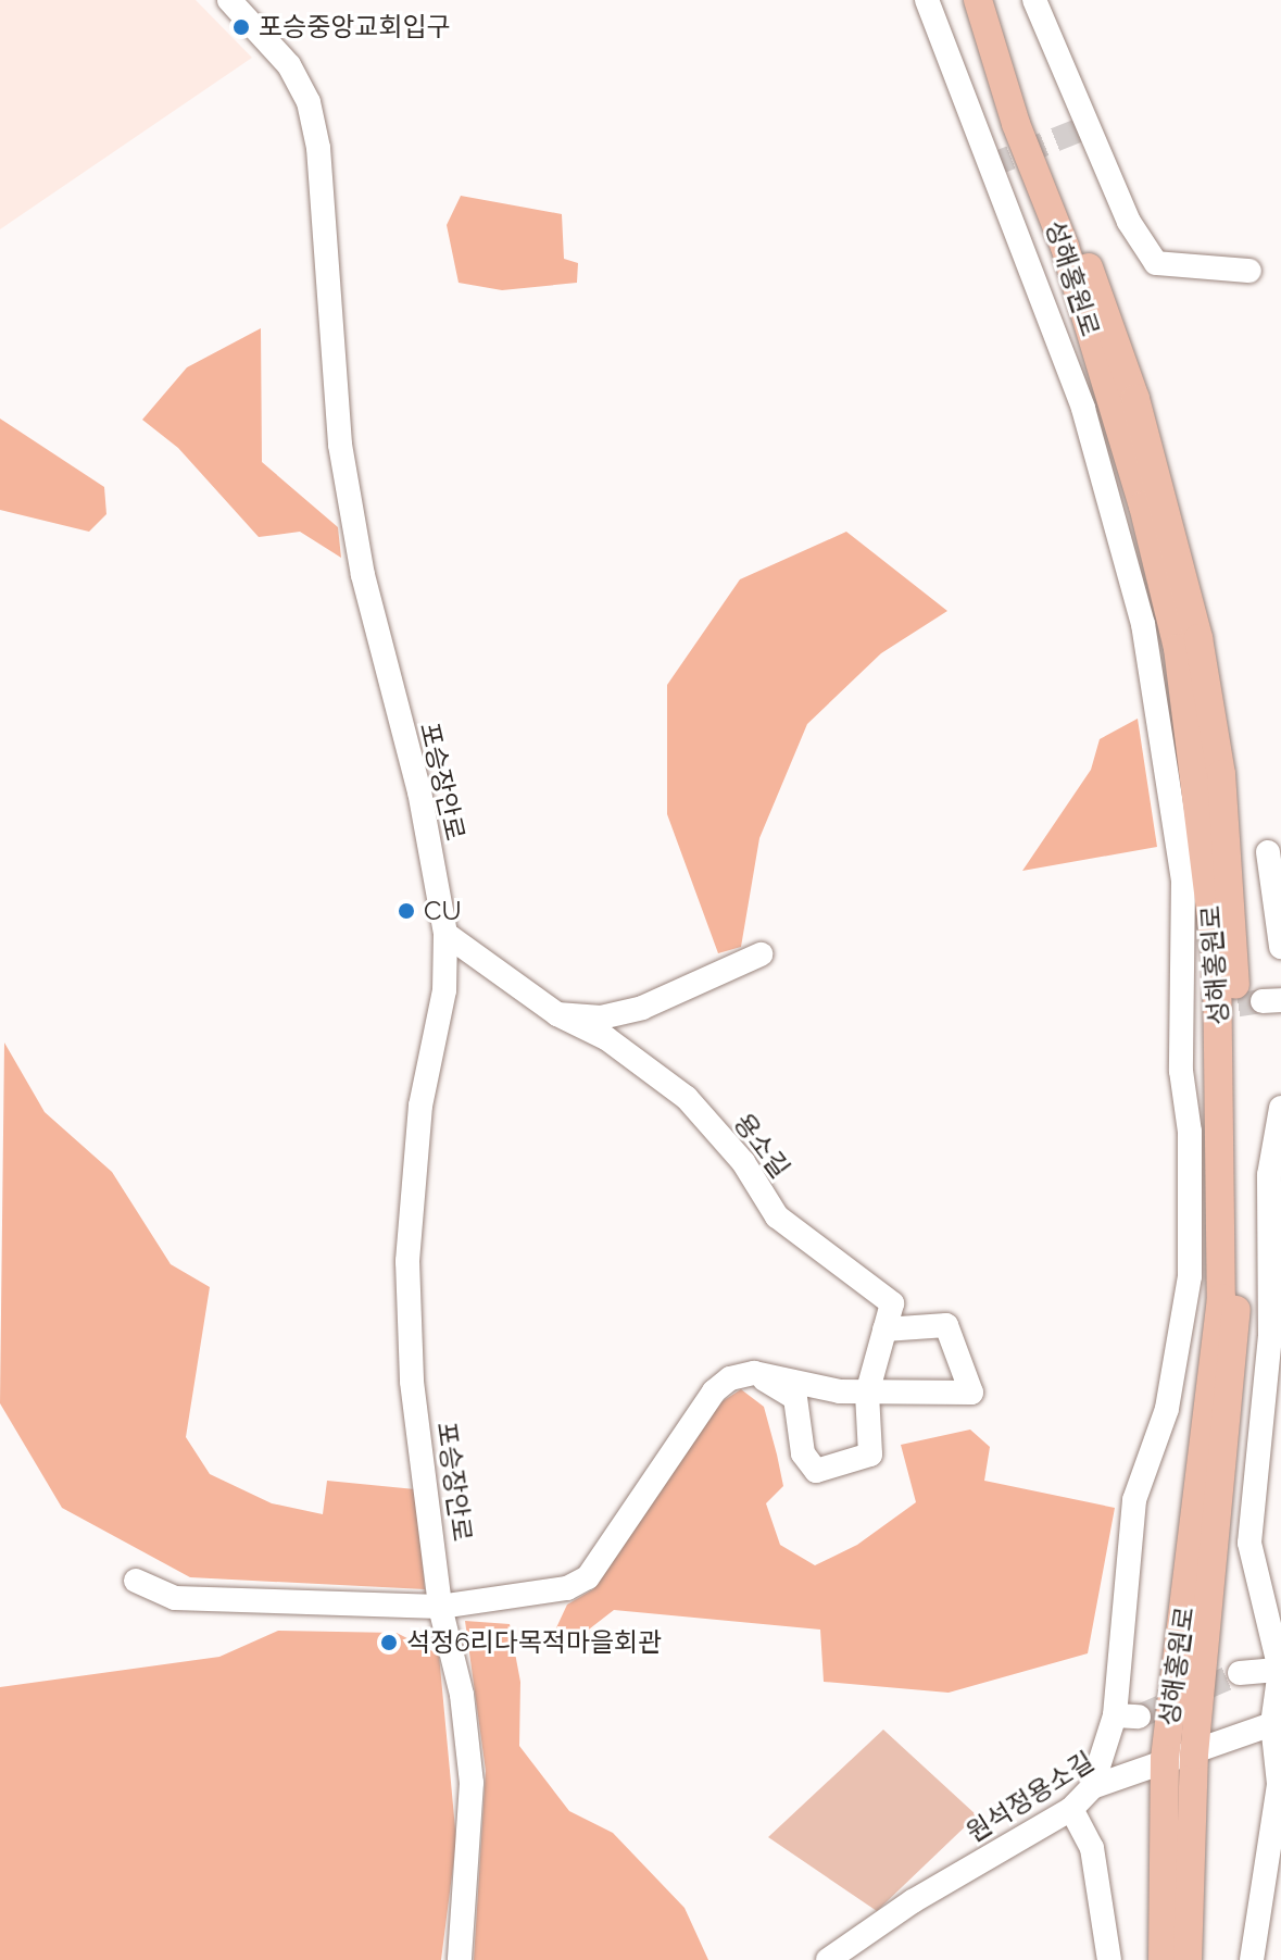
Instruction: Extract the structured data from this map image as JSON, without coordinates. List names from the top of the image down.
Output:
{
  "streets": {
    "main road": ["성해홍원로"],
    "street": ["포승장안로", "용소길", "원석정용소길"]
  },
  "crossings": [
    ["성해홍원로", "원석정용소길"],
    ["포승장안로", "용소길"]
  ],
  "places": ["포승중앙교회입구", "CU", "석정6리다목적마을회관"]
}
